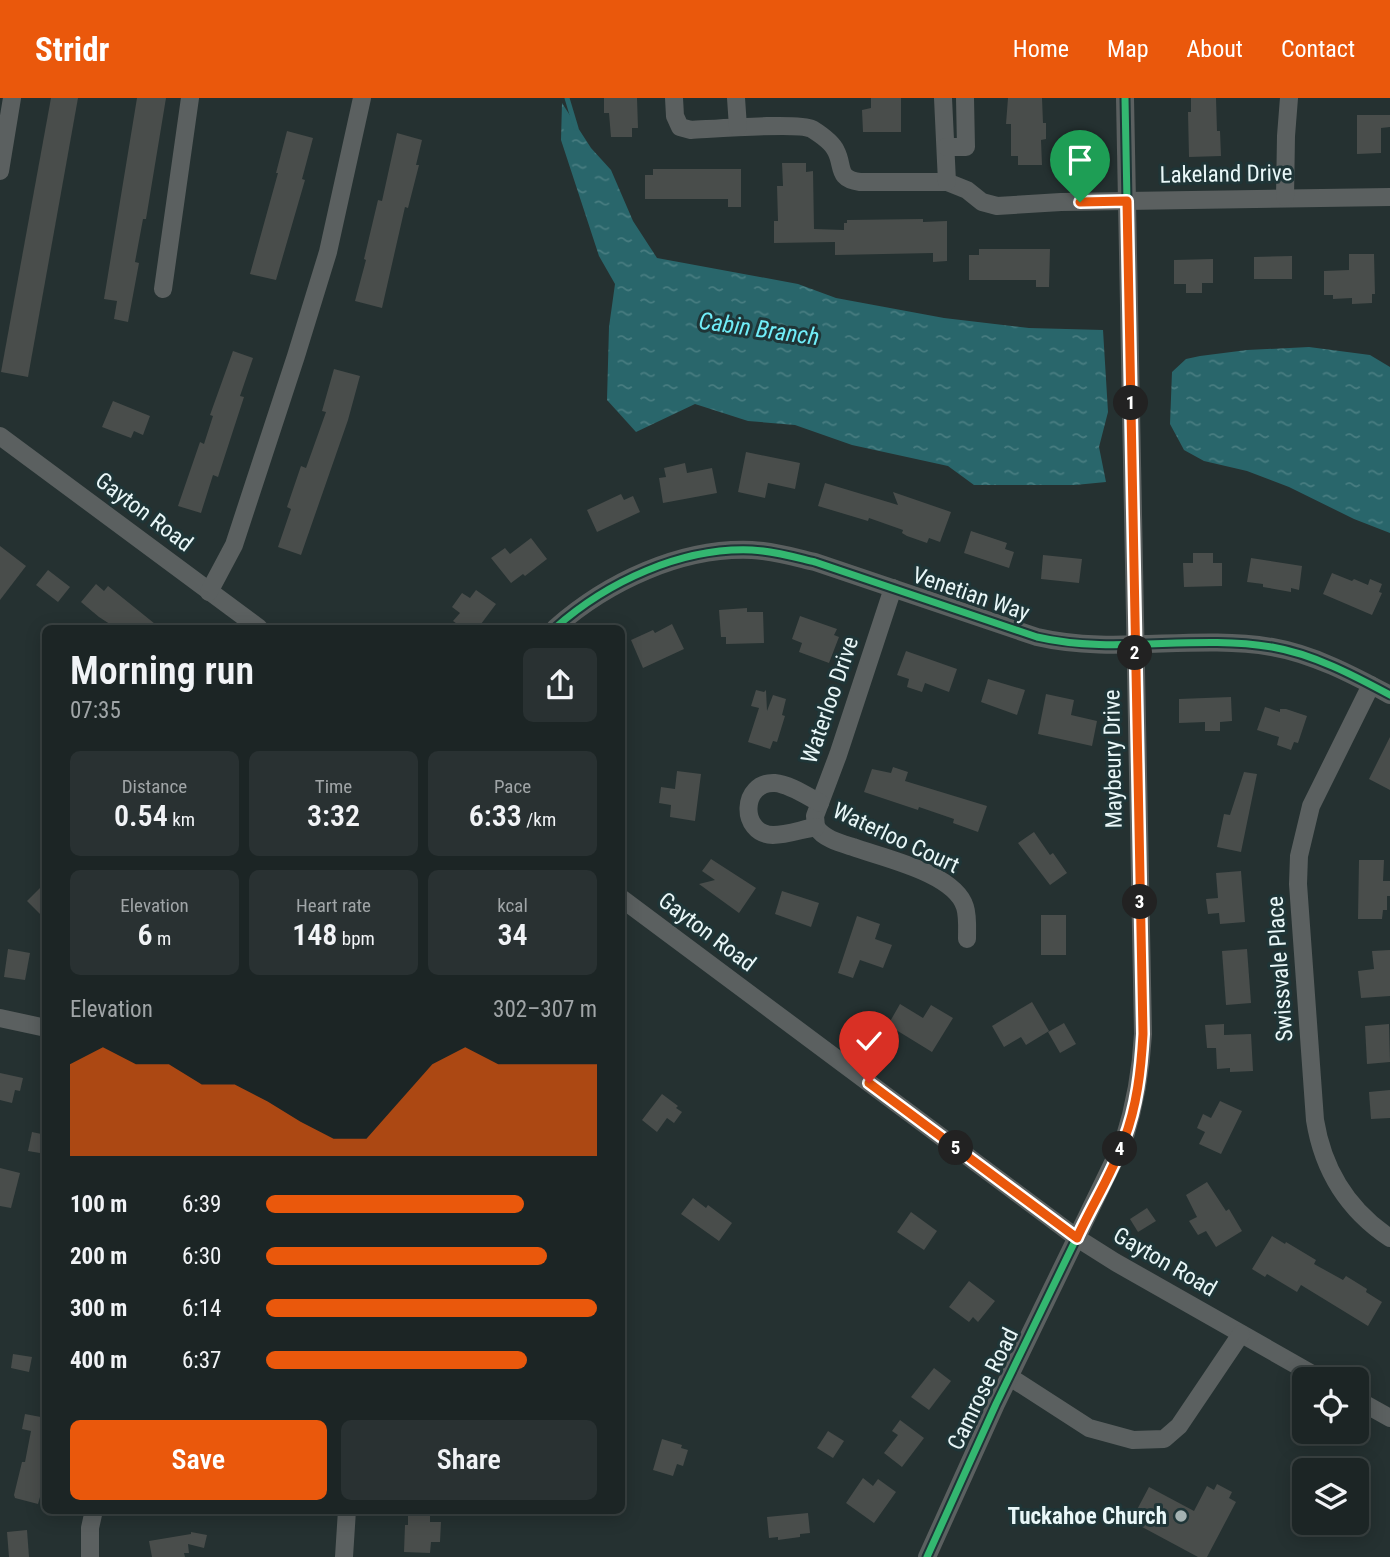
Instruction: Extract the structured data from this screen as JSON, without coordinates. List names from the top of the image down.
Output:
{
  "streets": {
    "street": [
      "Lakeland Drive",
      "Gayton Road",
      "Venetian Way",
      "Waterloo Drive",
      "Maybeury Drive",
      "Waterloo Court",
      "Swissvale Place",
      "Camrose Road"
    ]
  },
  "crossings": [
    ["Lakeland Drive", "Maybeury Drive"],
    ["Gayton Road", "Maybeury Drive"],
    ["Gayton Road", "Camrose Road"],
    ["Venetian Way", "Waterloo Drive"],
    ["Venetian Way", "Maybeury Drive"],
    ["Venetian Way", "Swissvale Place"],
    ["Waterloo Drive", "Waterloo Court"],
    ["Maybeury Drive", "Camrose Road"]
  ],
  "water": ["Cabin Branch"],
  "places": ["Tuckahoe Church"],
  "page": {
    "header": "Stridr",
    "nav": [
      "Home",
      "Map",
      "About",
      "Contact"
    ],
    "pins": [
      "1",
      "2",
      "3",
      "5",
      "4"
    ],
    "heading": ["Morning run", "07:35"],
    "stats": [
      ["Distance", "0.54 km"],
      ["Time", "3:32"],
      ["Pace", "6:33 /km"],
      ["Elevation", "6 m"],
      ["Heart rate", "148 bpm"],
      ["kcal", "34"]
    ],
    "chart": ["Elevation", "302–307 m"],
    "list": [
      {
        "name": "100 m",
        "note": "6:39"
      },
      {
        "name": "200 m",
        "note": "6:30"
      },
      {
        "name": "300 m",
        "note": "6:14"
      },
      {
        "name": "400 m",
        "note": "6:37"
      }
    ],
    "buttons": ["Save", "Share"]
  }
}
